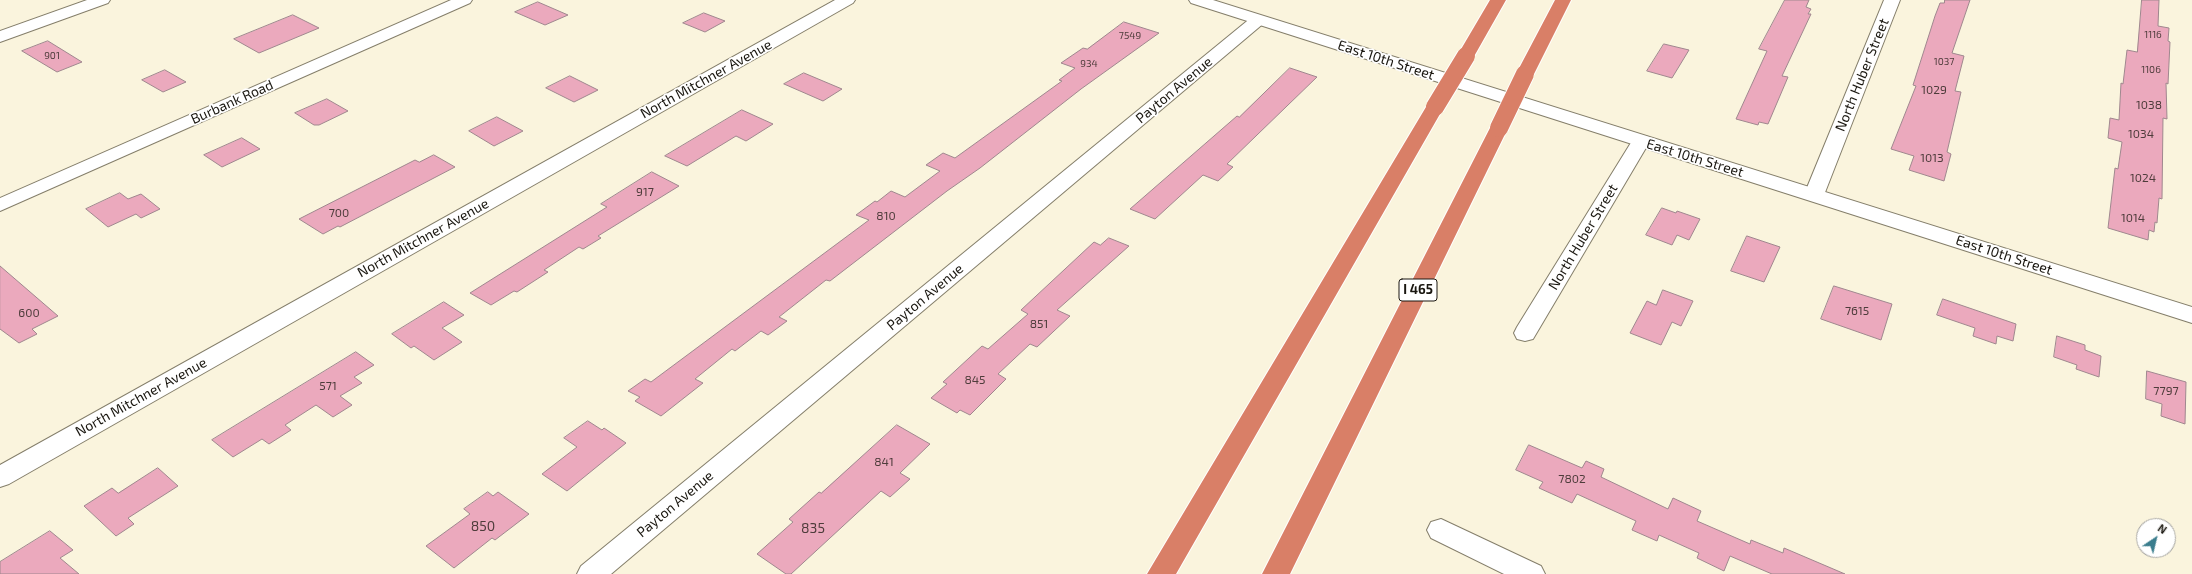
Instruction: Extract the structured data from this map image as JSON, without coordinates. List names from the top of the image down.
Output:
{
  "streets": {
    "highway": ["I 465"],
    "street": [
      "East 10th Street",
      "North Huber Street",
      "North Mitchner Avenue",
      "Payton Avenue",
      "Burbank Road"
    ]
  },
  "crossings": [
    ["East 10th Street", "North Huber Street"],
    ["East 10th Street", "Payton Avenue"]
  ],
  "house_numbers": [
    "1116",
    "7549",
    "901",
    "1037",
    "934",
    "1106",
    "1029",
    "1038",
    "1034",
    "1013",
    "1024",
    "917",
    "700",
    "810",
    "1014",
    "7615",
    "600",
    "851",
    "845",
    "571",
    "7797",
    "841",
    "7802",
    "850",
    "835"
  ],
  "north": "top right"
}
